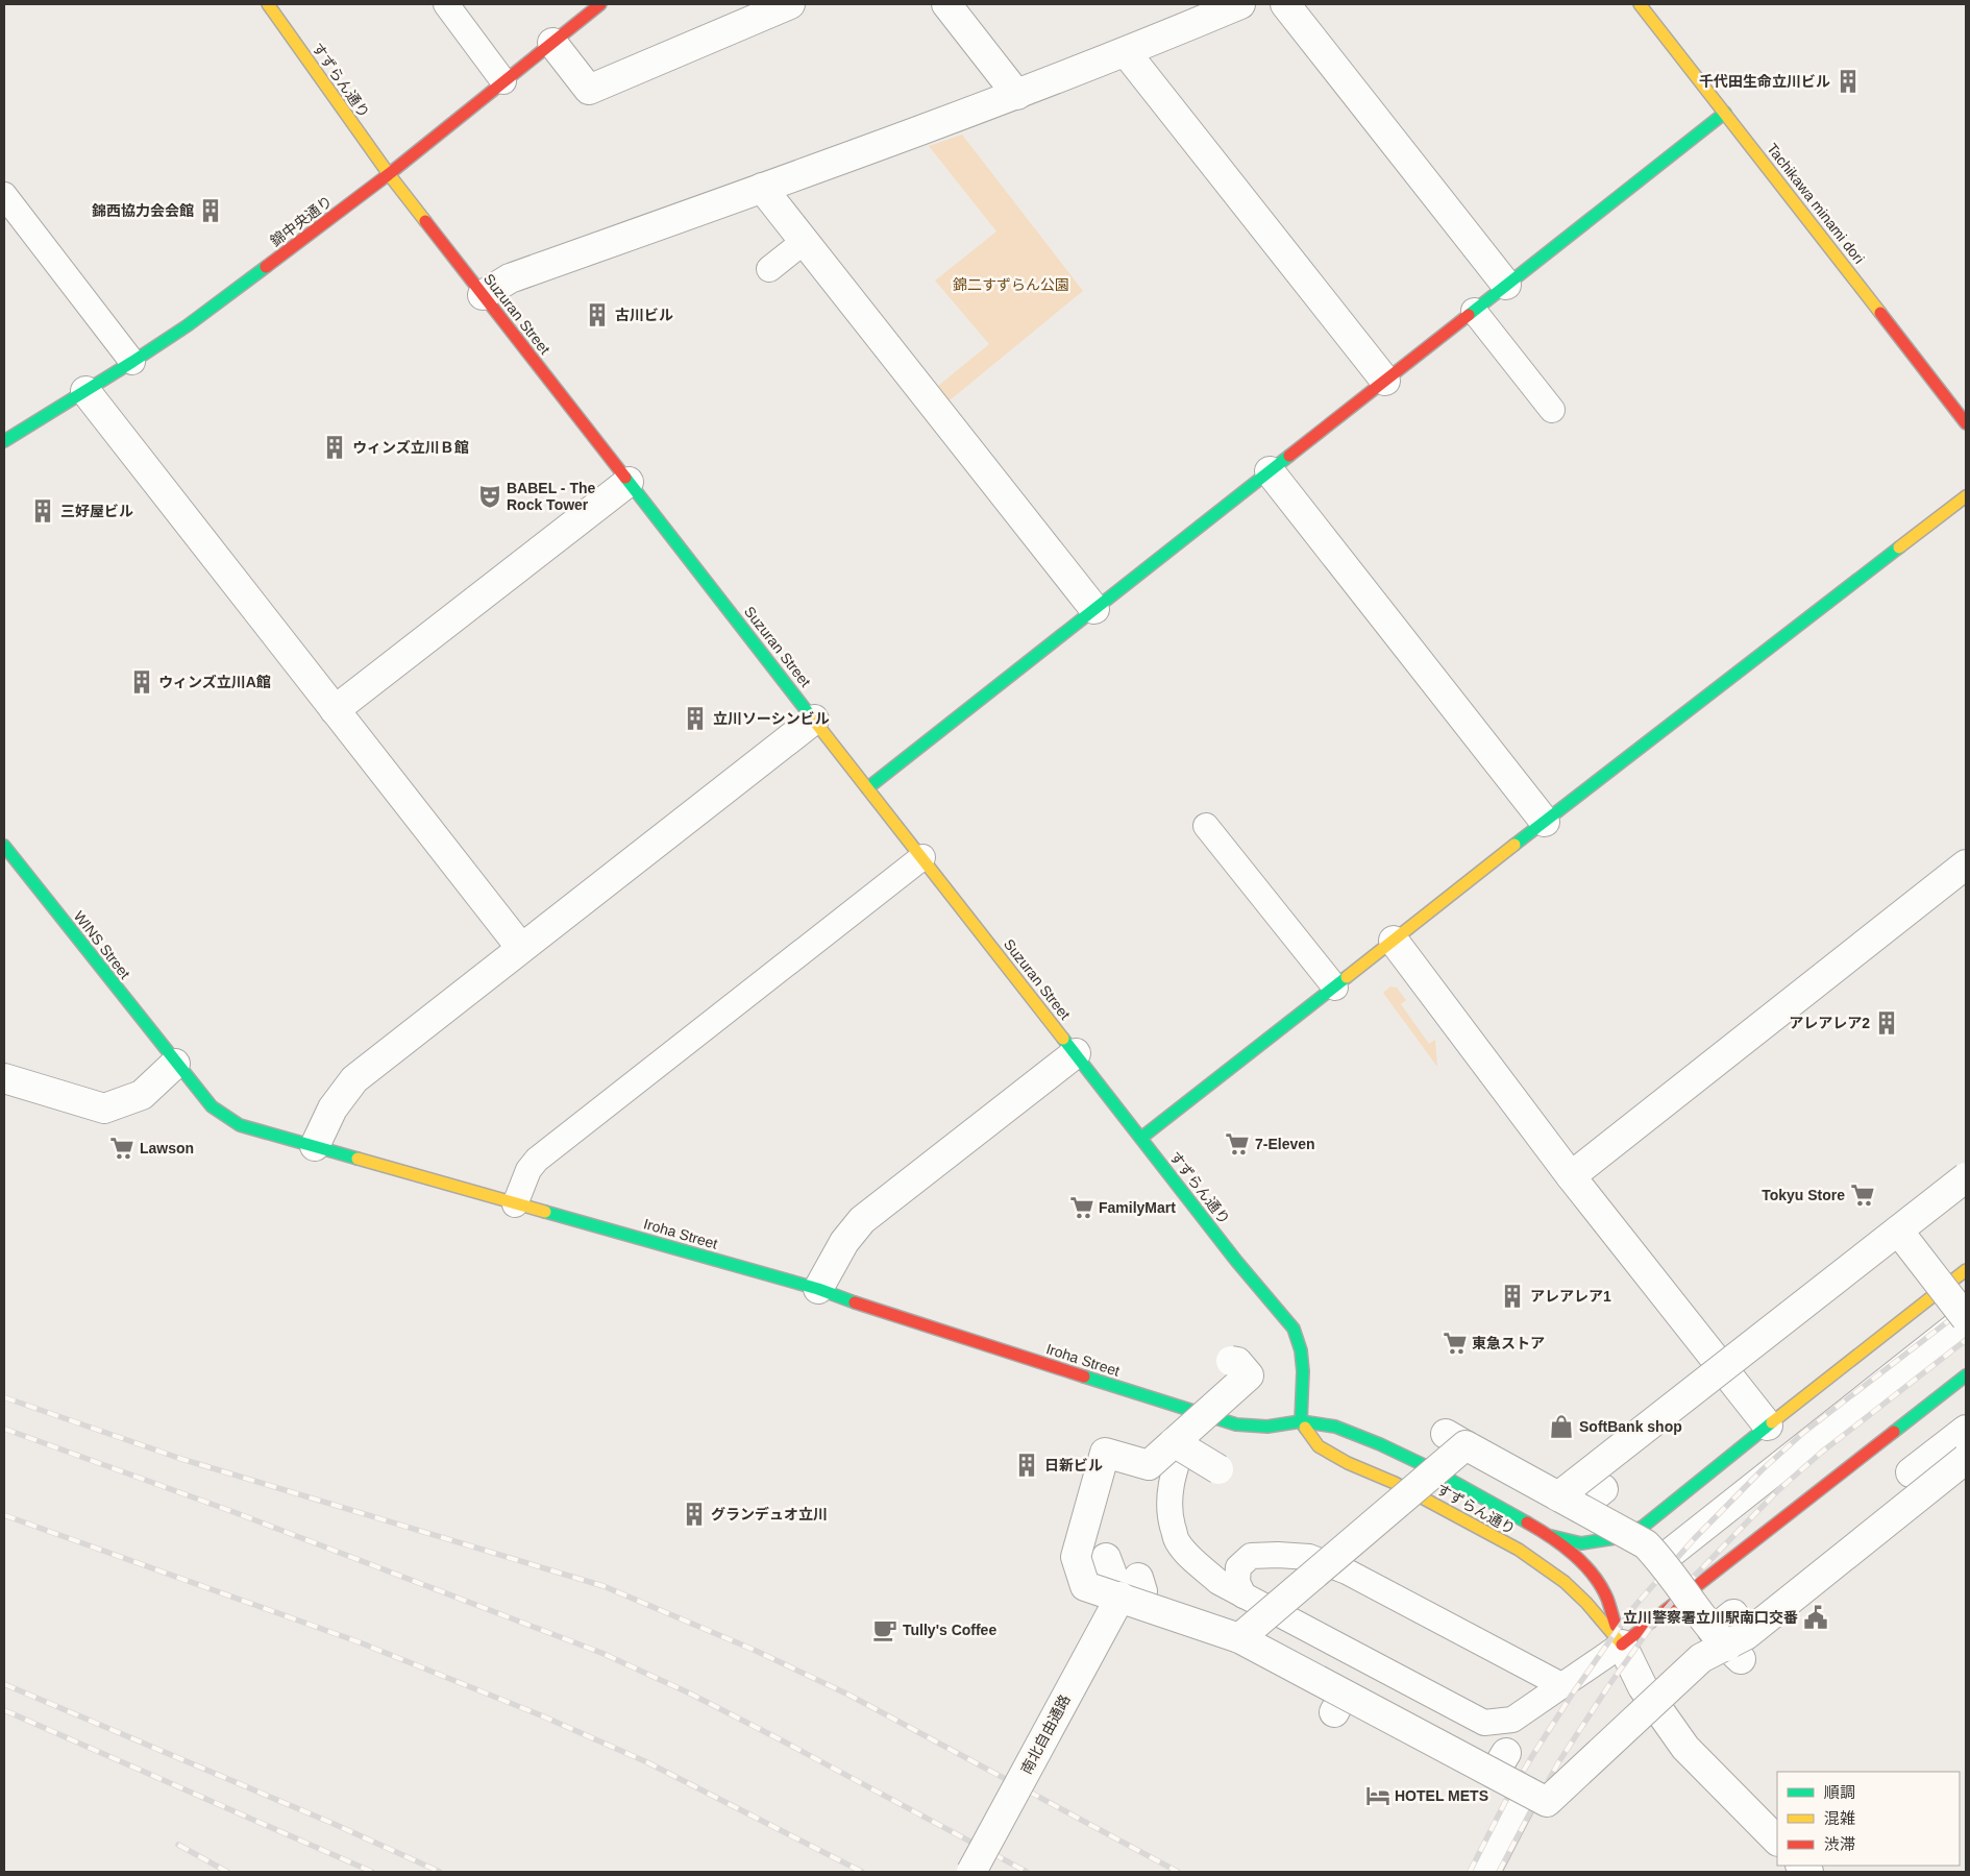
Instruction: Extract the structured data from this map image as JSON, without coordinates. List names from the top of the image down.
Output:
{
  "streets": {
    "street": [
      "すずらん通り",
      "Tachikawa minami dori",
      "錦中央通り",
      "Suzuran Street",
      "WINS Street",
      "Iroha Street",
      "南北自由通路"
    ]
  },
  "crossings": [
    ["すずらん通り", "錦中央通り"],
    ["すずらん通り", "Suzuran Street"],
    ["すずらん通り", "Iroha Street"],
    ["錦中央通り", "Suzuran Street"],
    ["WINS Street", "Iroha Street"]
  ],
  "parks": ["錦二すずらん公園"],
  "places": {
    "building": [
      "千代田生命立川ビル",
      "錦西協力会会館",
      "古川ビル",
      "ウィンズ立川Ｂ館",
      "三好屋ビル",
      "ウィンズ立川A館",
      "立川ソーシンビル",
      "アレアレア2",
      "アレアレア1",
      "日新ビル",
      "グランデュオ立川"
    ],
    "theatre": ["BABEL - The Rock Tower"],
    "supermarket": [
      "7-Eleven",
      "Lawson",
      "Tokyu Store",
      "FamilyMart",
      "東急ストア"
    ],
    "shop": ["SoftBank shop"],
    "public building": ["立川警察署立川駅南口交番"],
    "cafe": ["Tully's Coffee"],
    "hotel": ["HOTEL METS"]
  },
  "legend": ["順調", "混雑", "渋滞"]
}
